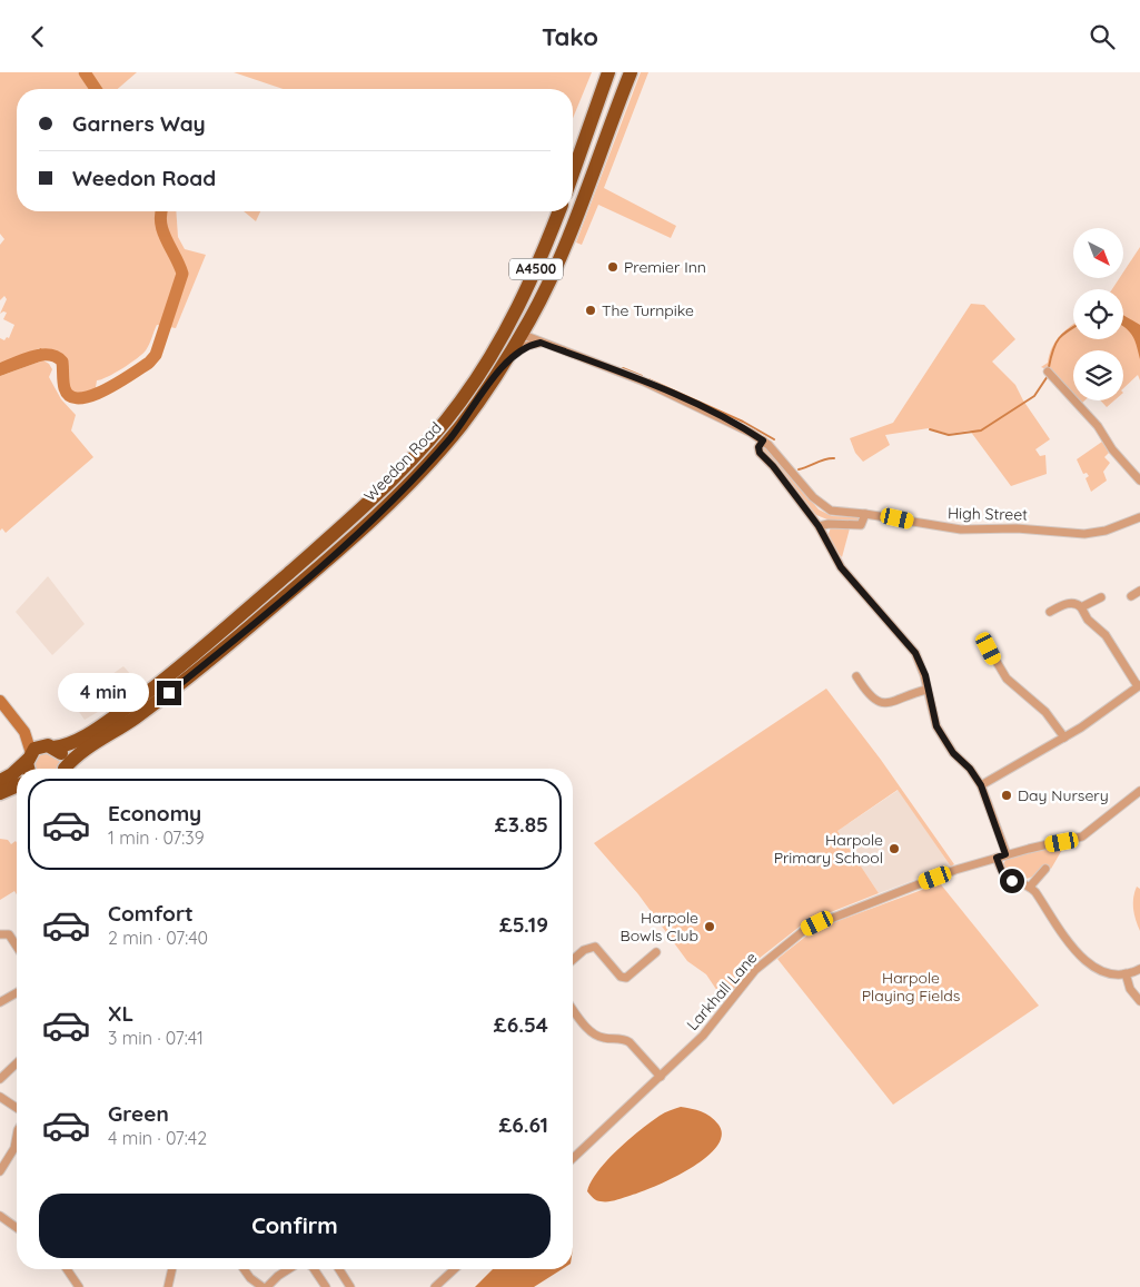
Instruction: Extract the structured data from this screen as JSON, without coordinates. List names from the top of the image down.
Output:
{
  "streets": {
    "highway": ["A4500", "Weedon Road"],
    "street": ["High Street", "Larkhall Lane"]
  },
  "crossings": [
    ["Weedon Road", "High Street"]
  ],
  "parks": ["Harpole Playing Fields"],
  "places": [
    "Premier Inn",
    "The Turnpike",
    "Day Nursery",
    "Harpole Primary School",
    "Harpole Bowls Club"
  ],
  "north": "bottom right",
  "page": {
    "header": "Tako",
    "banner": ["Garners Way", "Weedon Road"],
    "bubble": "4 min",
    "list": [
      {
        "name": "Economy",
        "note": "1 min · 07:39",
        "value": "£3.85"
      },
      {
        "name": "Comfort",
        "note": "2 min · 07:40",
        "value": "£5.19"
      },
      {
        "name": "XL",
        "note": "3 min · 07:41",
        "value": "£6.54"
      },
      {
        "name": "Green",
        "note": "4 min · 07:42",
        "value": "£6.61"
      }
    ],
    "buttons": "Confirm"
  }
}
